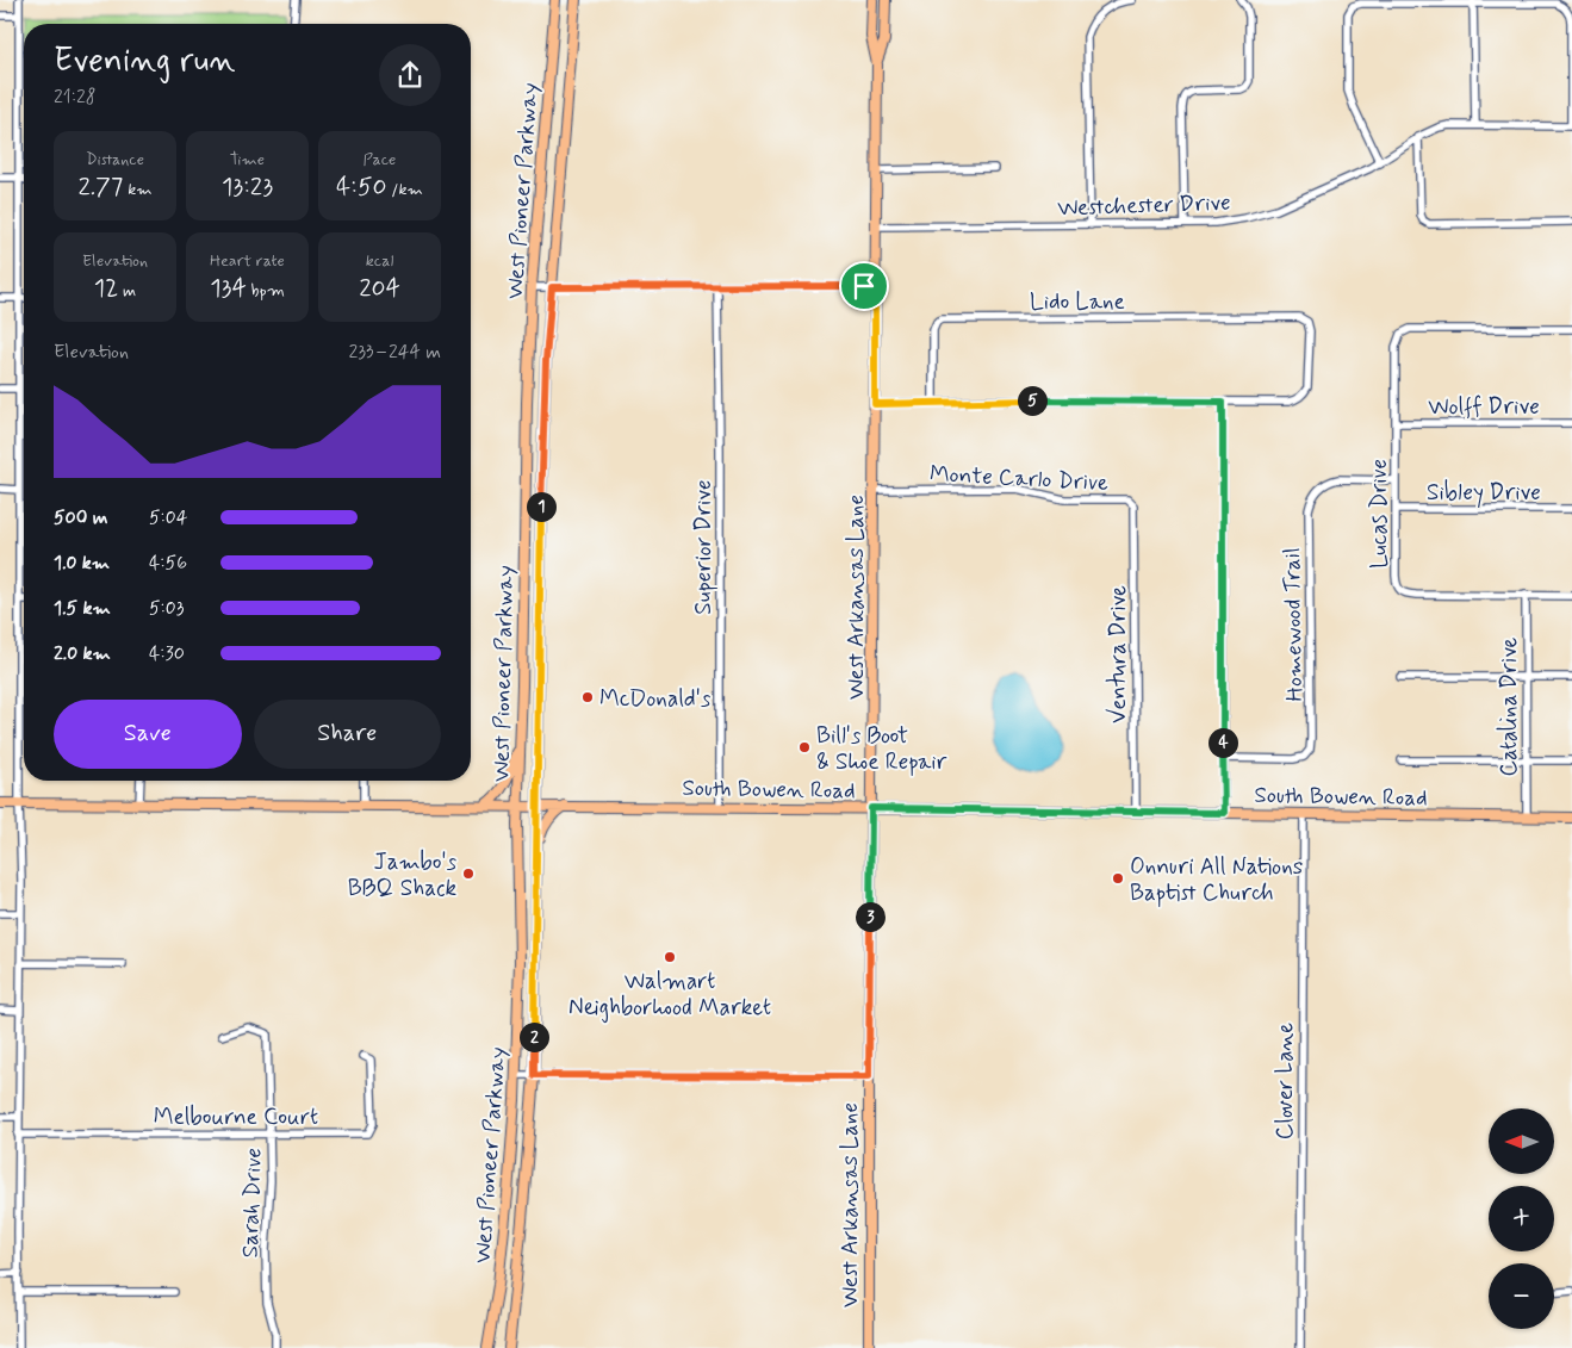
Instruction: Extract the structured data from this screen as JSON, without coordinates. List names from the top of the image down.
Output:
{
  "streets": {
    "main road": ["West Pioneer Parkway", "West Arkansas Lane", "South Bowen Road"],
    "street": [
      "Westchester Drive",
      "Lido Lane",
      "Wolff Drive",
      "Monte Carlo Drive",
      "Sibley Drive",
      "Lucas Drive",
      "Superior Drive",
      "Homewood Trail",
      "Ventura Drive",
      "Catalina Drive",
      "Clover Lane",
      "Melbourne Court",
      "Sarah Drive"
    ]
  },
  "crossings": [
    ["West Pioneer Parkway", "South Bowen Road"],
    ["Westchester Drive", "West Arkansas Lane"],
    ["Wolff Drive", "Lucas Drive"],
    ["Monte Carlo Drive", "West Arkansas Lane"],
    ["Monte Carlo Drive", "Ventura Drive"],
    ["Sibley Drive", "Lucas Drive"],
    ["Lucas Drive", "Homewood Trail"],
    ["Lucas Drive", "Catalina Drive"],
    ["Superior Drive", "South Bowen Road"],
    ["West Arkansas Lane", "South Bowen Road"],
    ["Ventura Drive", "South Bowen Road"],
    ["Catalina Drive", "South Bowen Road"],
    ["South Bowen Road", "Clover Lane"],
    ["Melbourne Court", "Sarah Drive"]
  ],
  "places": [
    "McDonald's",
    "Bill's Boot & Shoe Repair",
    "Jambo's BBQ Shack",
    "Onnuri All Nations Baptist Church",
    "Walmart Neighborhood Market"
  ],
  "north": "left",
  "page": {
    "heading": ["Evening run", "21:28"],
    "stats": [
      ["Distance", "2.77 km"],
      ["Time", "13:23"],
      ["Pace", "4:50 /km"],
      ["Elevation", "12 m"],
      ["Heart rate", "134 bpm"],
      ["kcal", "204"]
    ],
    "chart": ["Elevation", "233–244 m"],
    "pins": [
      "5",
      "1",
      "4",
      "3",
      "2"
    ],
    "list": [
      {
        "name": "500 m",
        "note": "5:04"
      },
      {
        "name": "1.0 km",
        "note": "4:56"
      },
      {
        "name": "1.5 km",
        "note": "5:03"
      },
      {
        "name": "2.0 km",
        "note": "4:30"
      }
    ],
    "buttons": ["Save", "Share"],
    "map_buttons": ["+", "−"]
  }
}
